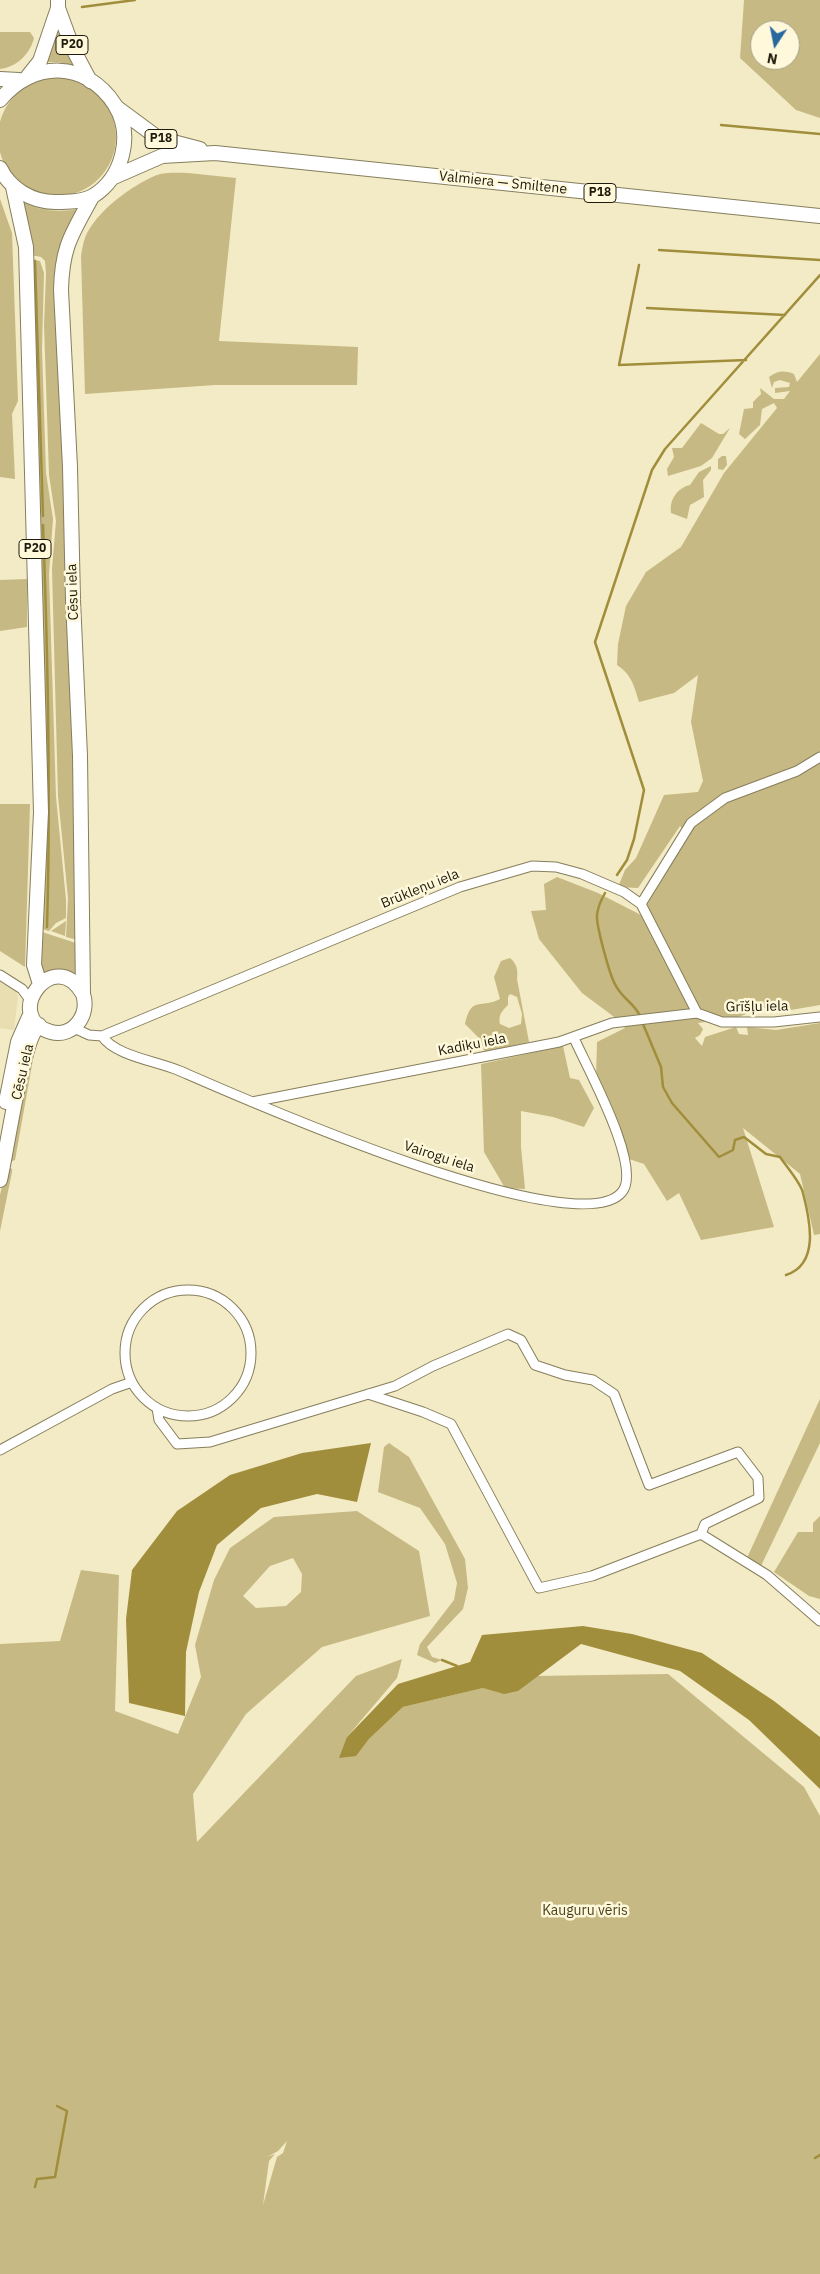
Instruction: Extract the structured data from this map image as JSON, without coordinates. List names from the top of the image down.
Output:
{
  "streets": {
    "main road": [
      "P20",
      "P18",
      "Valmiera — Smiltene",
      "Cēsu iela"
    ],
    "street": [
      "Brūkleņu iela",
      "Grīšļu iela",
      "Kadiķu iela",
      "Vairogu iela"
    ]
  },
  "crossings": [
    ["P20", "P18"],
    ["P20", "Cēsu iela"],
    ["P18", "Valmiera — Smiltene"],
    ["P18", "Cēsu iela"],
    ["Brūkleņu iela", "Grīšļu iela"],
    ["Brūkleņu iela", "Kadiķu iela"],
    ["Brūkleņu iela", "Vairogu iela"],
    ["Grīšļu iela", "Kadiķu iela"],
    ["Kadiķu iela", "Vairogu iela"]
  ],
  "parks": ["Kauguru vēris"],
  "north": "bottom"
}
